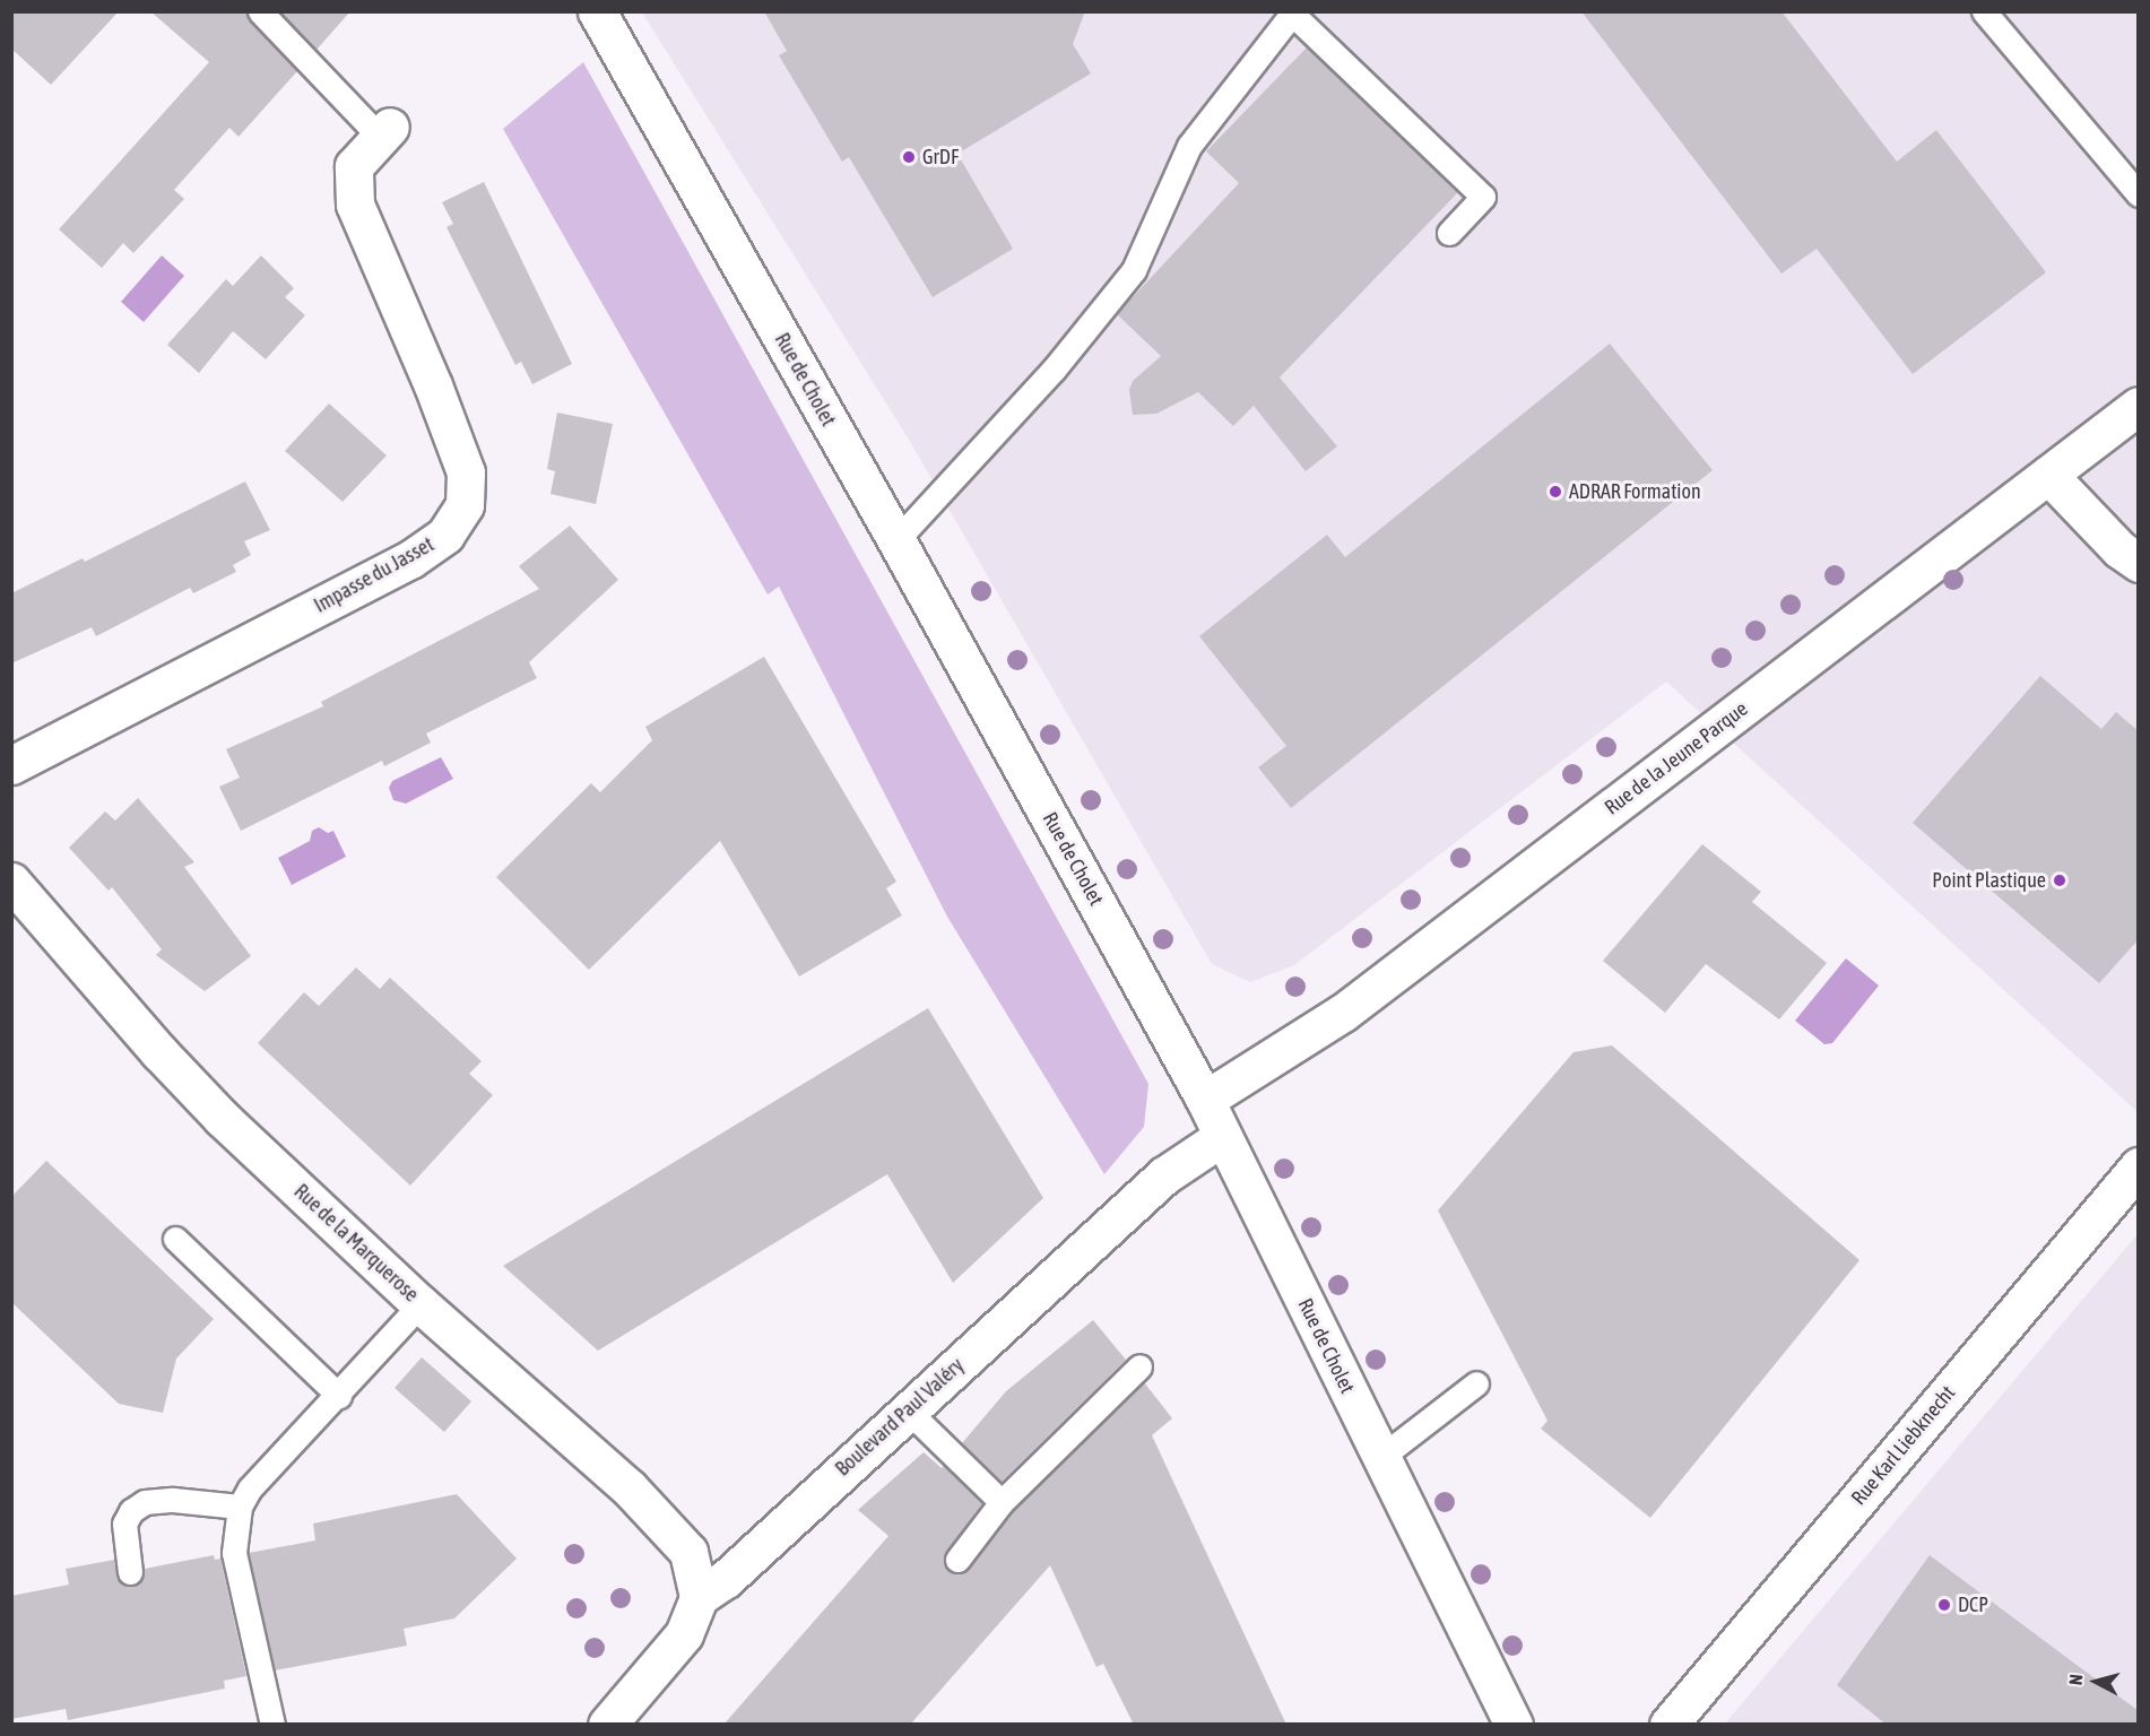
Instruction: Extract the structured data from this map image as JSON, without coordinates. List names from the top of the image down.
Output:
{
  "streets": {
    "street": [
      "Rue de Cholet",
      "Impasse du Jasset",
      "Rue de la Jeune Parque",
      "Rue de la Marquerose",
      "Boulevard Paul Valéry",
      "Rue Karl Liebknecht"
    ]
  },
  "crossings": [
    ["Rue de Cholet", "Rue de la Jeune Parque"],
    ["Rue de Cholet", "Boulevard Paul Valéry"],
    ["Rue de la Marquerose", "Boulevard Paul Valéry"]
  ],
  "places": [
    "GrDF",
    "ADRAR Formation",
    "Point Plastique",
    "DCP"
  ],
  "north": "left"
}
